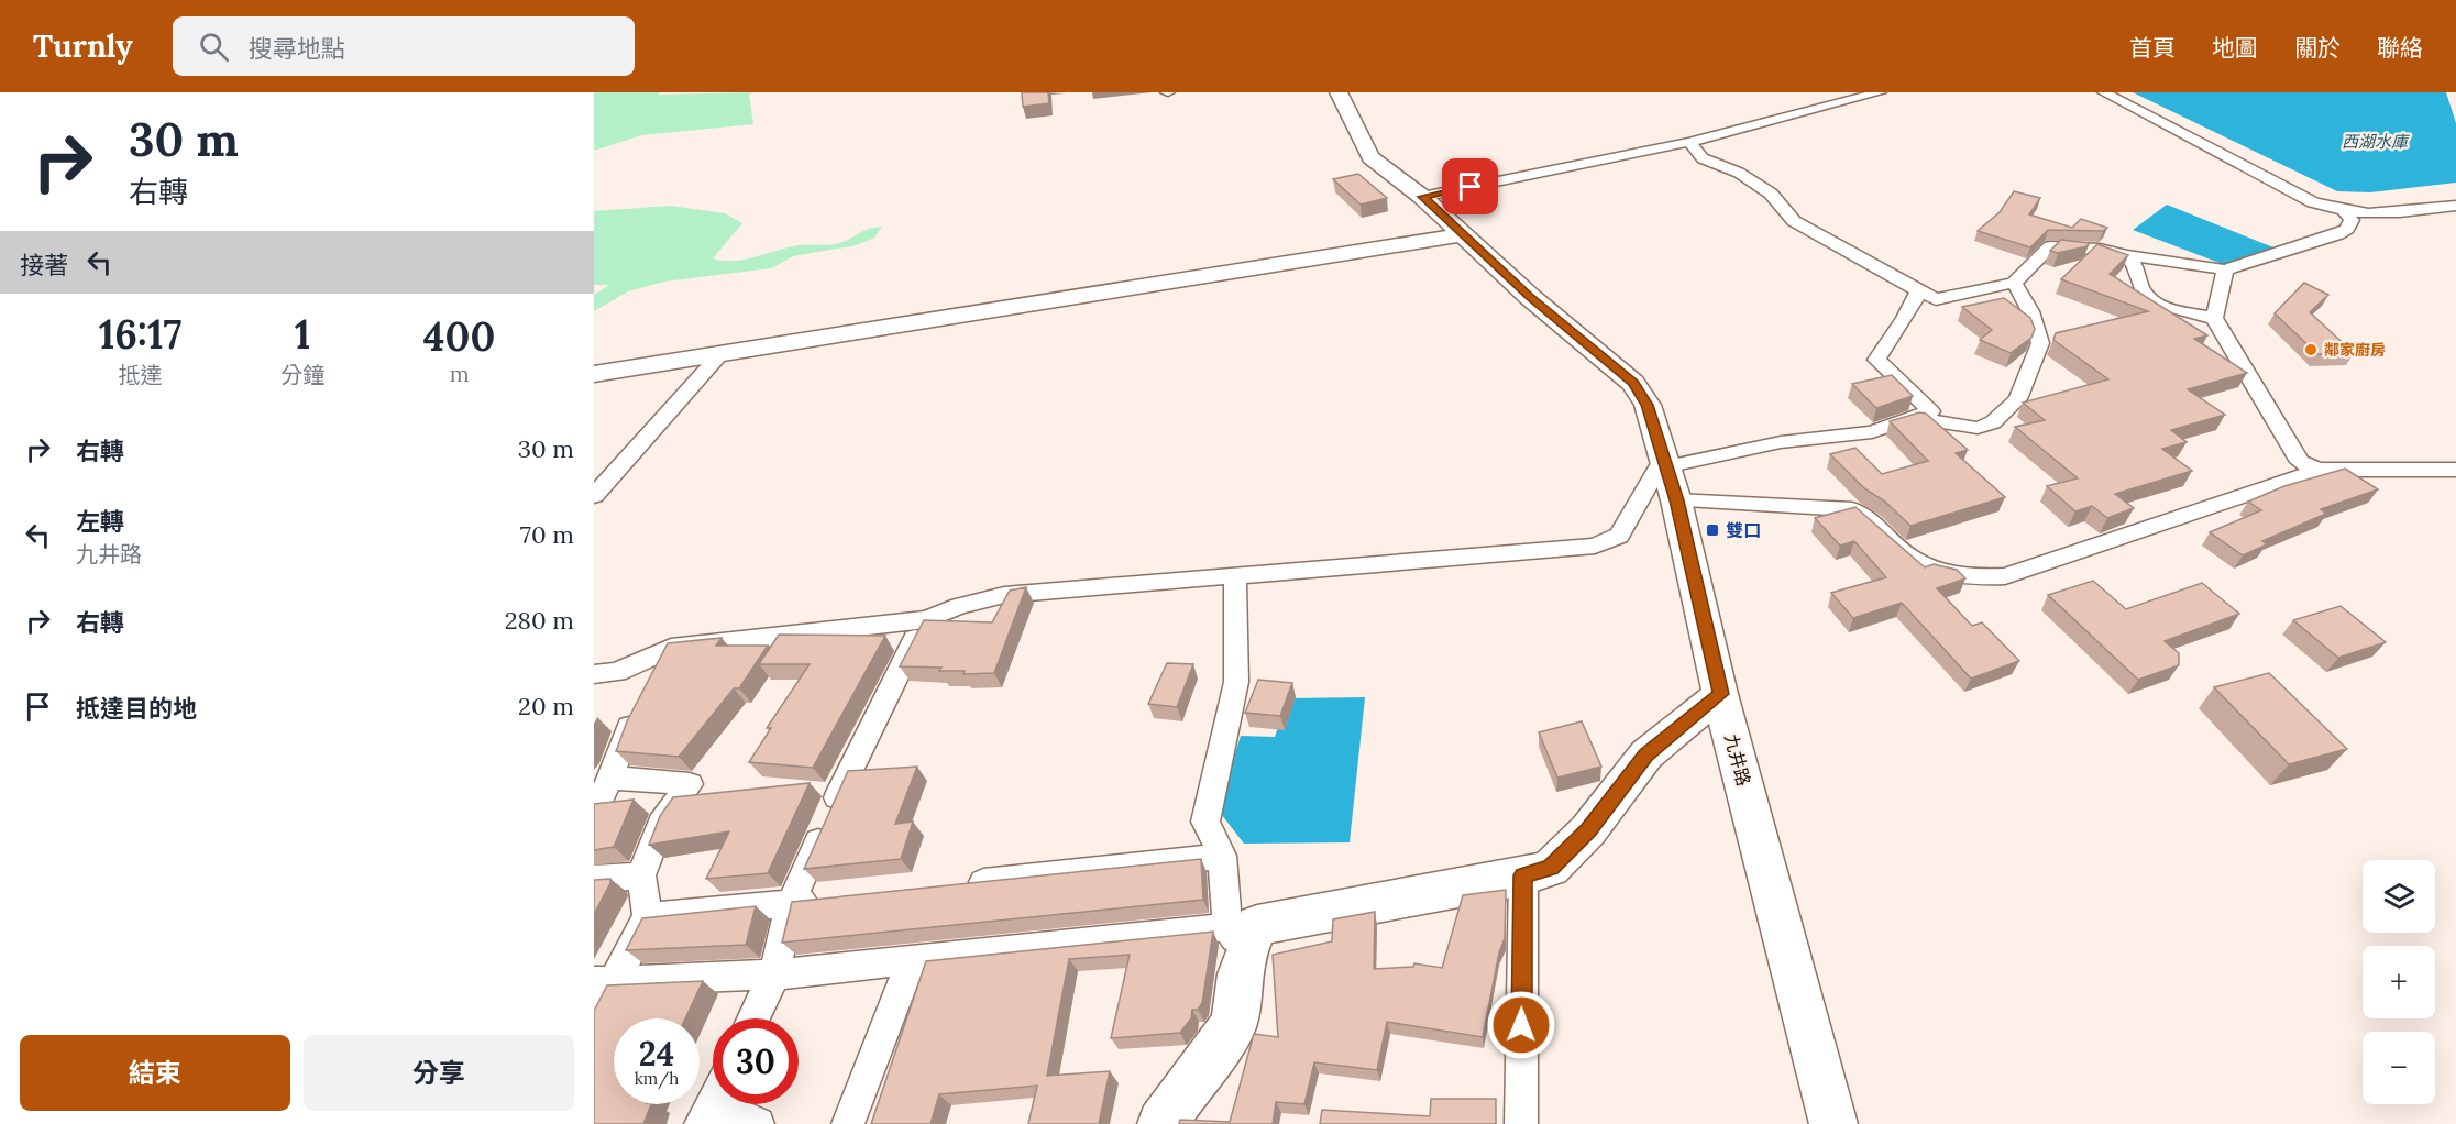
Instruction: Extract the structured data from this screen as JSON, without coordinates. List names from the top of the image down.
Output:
{
  "streets": {
    "main road": ["九井路"]
  },
  "water": ["西湖水庫"],
  "places": {
    "other": ["鄰家廚房"],
    "transit": ["雙口"]
  },
  "page": {
    "header": "Turnly",
    "search": "搜尋地點",
    "nav": [
      "首頁",
      "地圖",
      "關於",
      "聯絡"
    ],
    "turn": ["30 m", "右轉"],
    "then": "接著",
    "eta": [
      "16:17",
      "抵達",
      "1",
      "分鐘",
      "400",
      "m"
    ],
    "list": [
      {
        "name": "右轉",
        "value": "30 m"
      },
      {
        "name": "左轉",
        "note": "九井路",
        "value": "70 m"
      },
      {
        "name": "右轉",
        "value": "280 m"
      },
      {
        "name": "抵達目的地",
        "value": "20 m"
      }
    ],
    "map_buttons": ["+", "−"],
    "speed": "24 km/h",
    "limit": "30",
    "buttons": ["結束", "分享"]
  }
}
